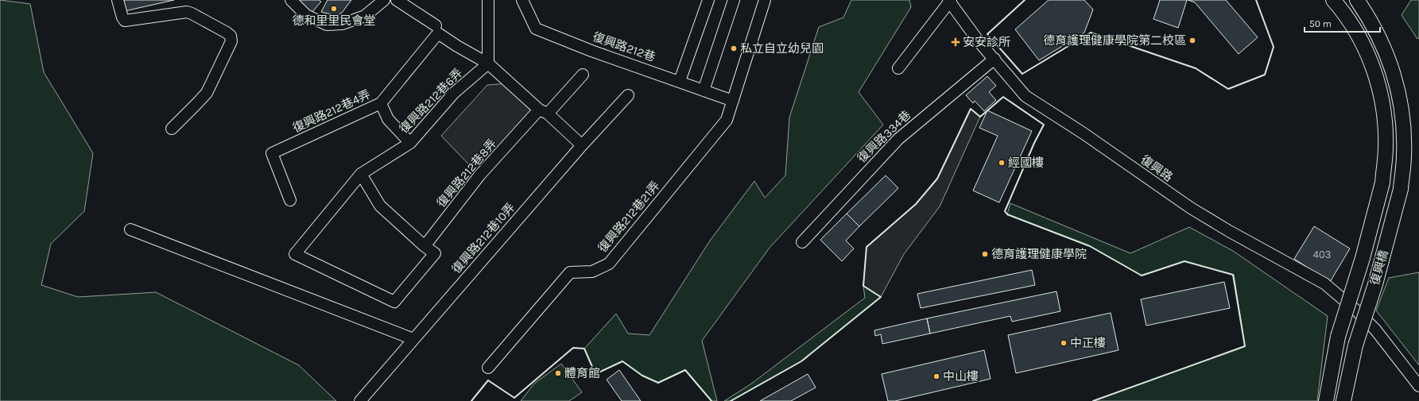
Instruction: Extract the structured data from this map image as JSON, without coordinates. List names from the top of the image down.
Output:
{
  "streets": {
    "main road": ["復興橋"],
    "street": [
      "復興路212巷",
      "復興路212巷6弄",
      "復興路212巷4弄",
      "復興路334巷",
      "復興路",
      "復興路212巷8弄",
      "復興路212巷21弄",
      "復興路212巷10弄"
    ]
  },
  "crossings": [
    ["復興路212巷", "復興路212巷21弄"],
    ["復興路212巷6弄", "復興路212巷4弄"],
    ["復興路212巷6弄", "復興路212巷8弄"],
    ["復興路334巷", "復興路"]
  ],
  "places": {
    "other": [
      "德和里里民會堂",
      "德育護理健康學院第二校區",
      "私立自立幼兒園",
      "經國樓",
      "德育護理健康學院",
      "中正樓",
      "體育館",
      "中山樓"
    ],
    "health": ["安安診所"]
  },
  "house_numbers": ["403"],
  "scale_bar": "50 m"
}
